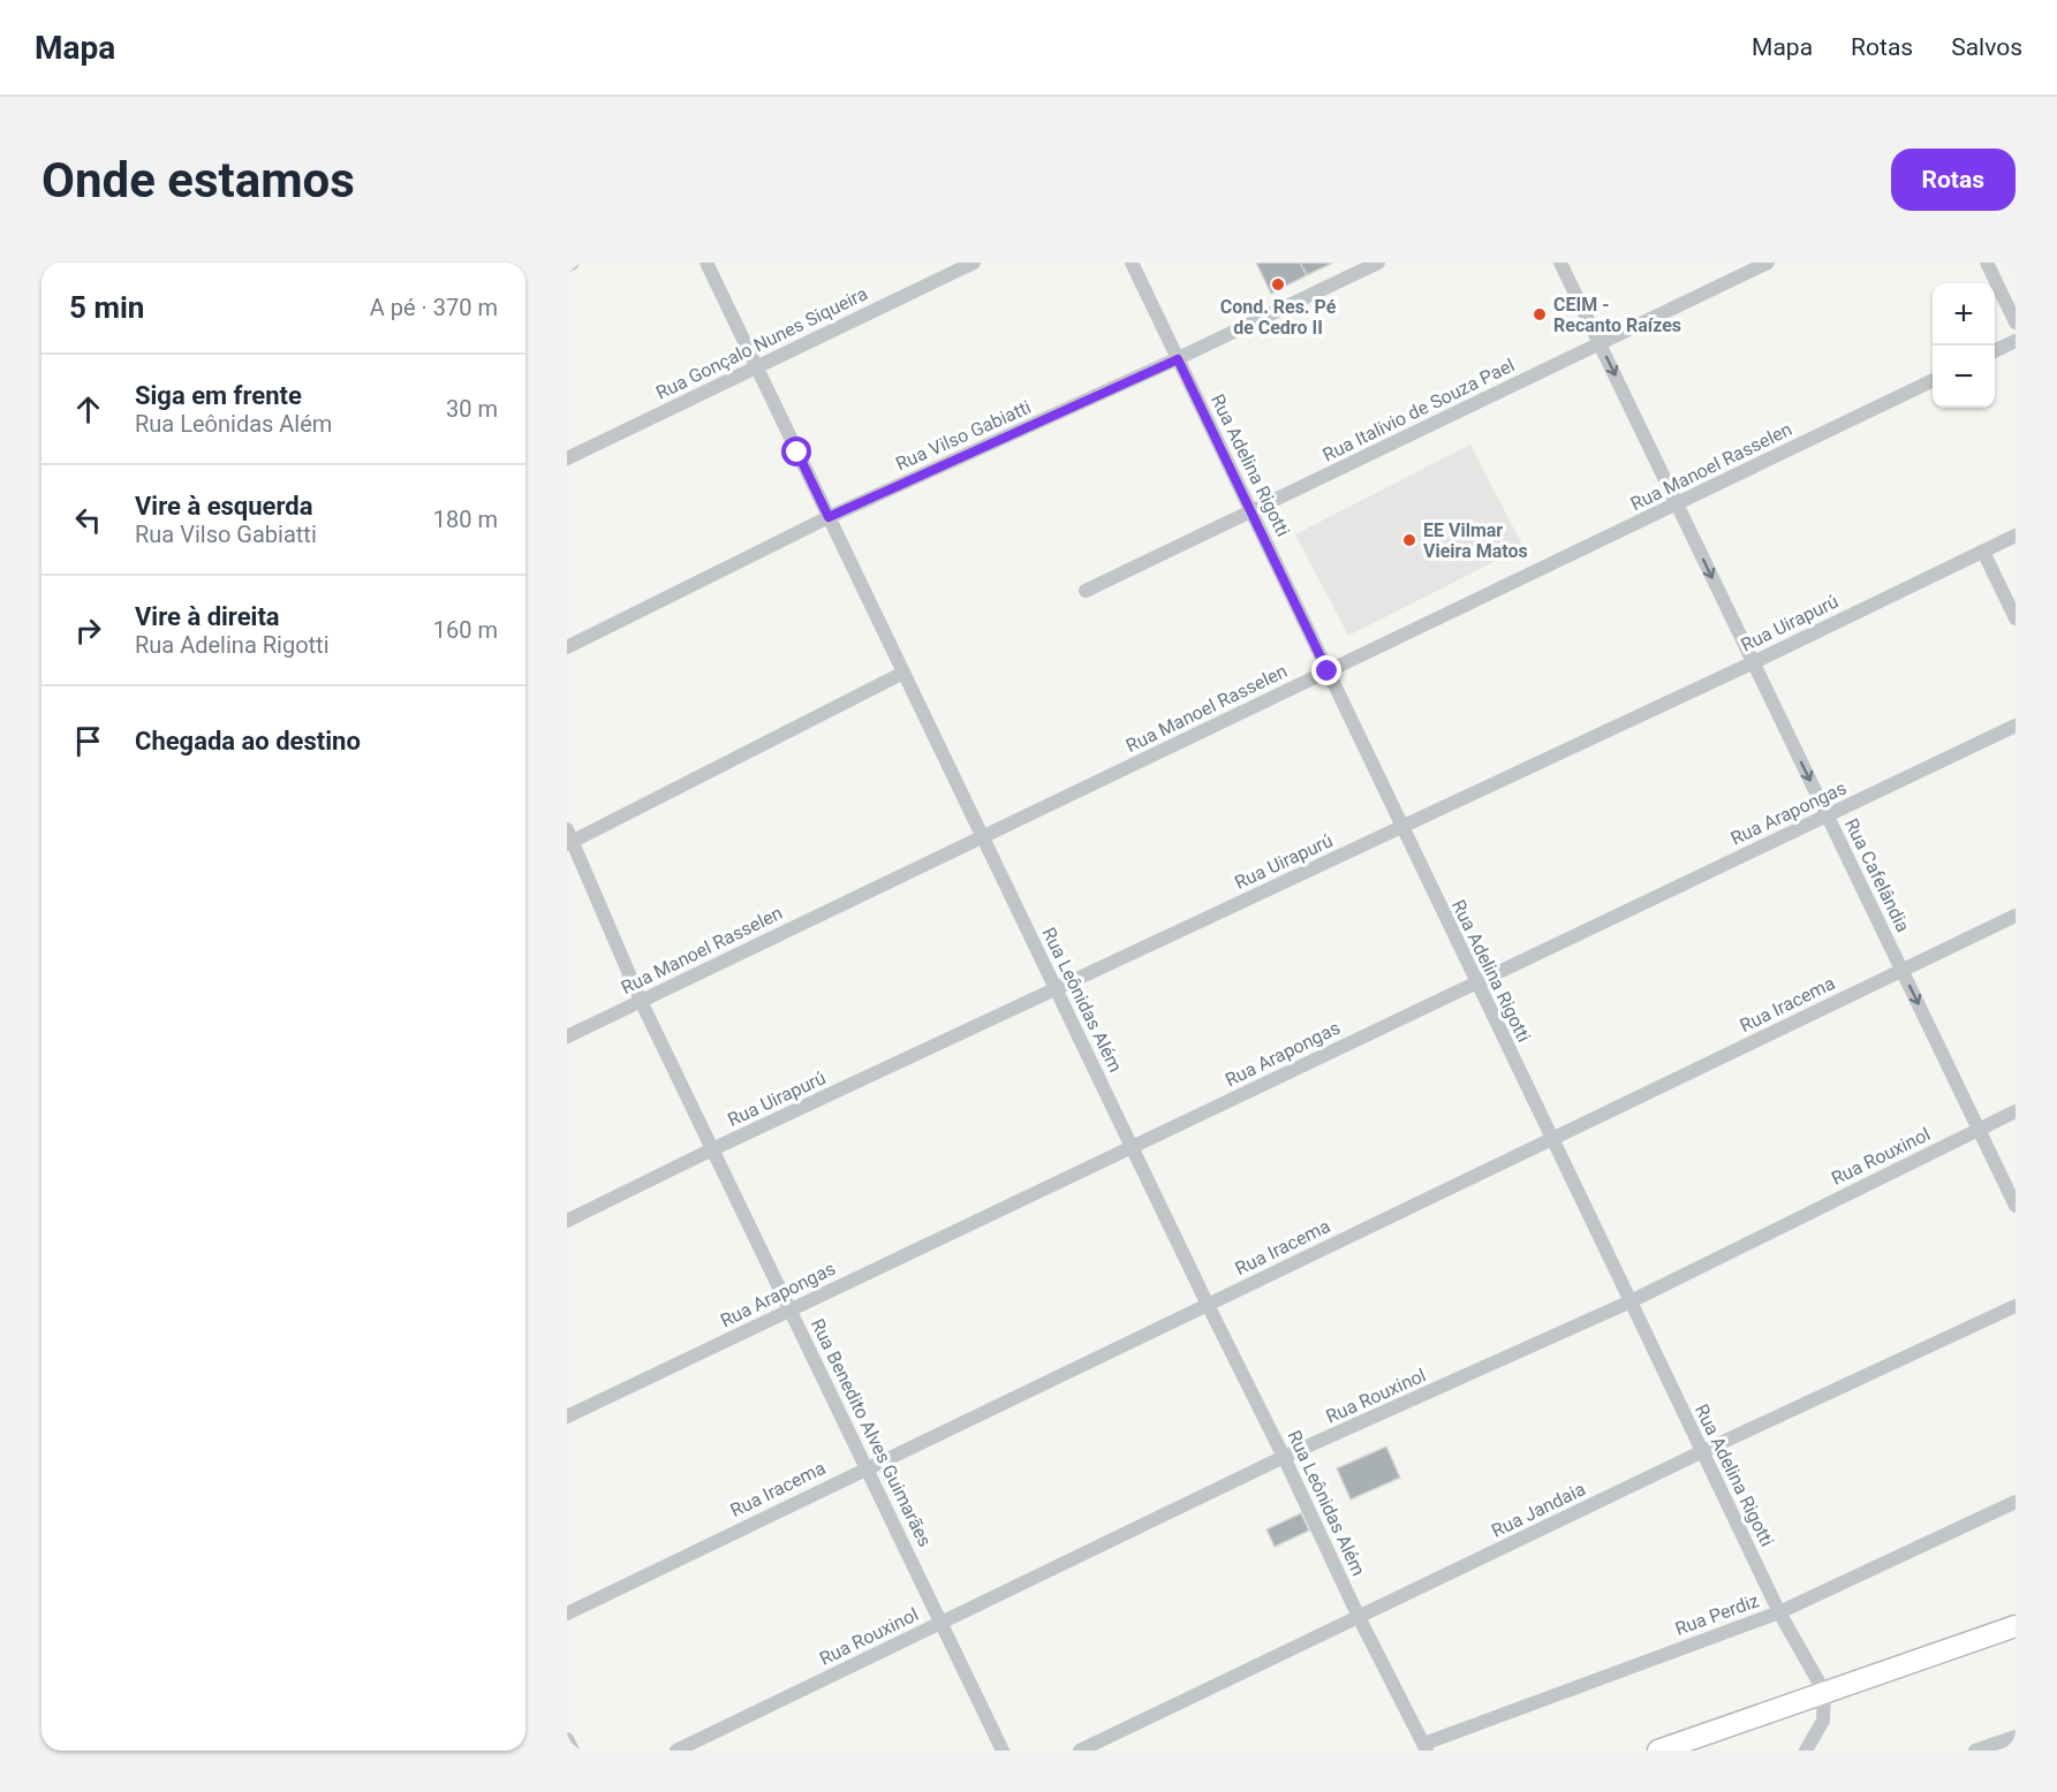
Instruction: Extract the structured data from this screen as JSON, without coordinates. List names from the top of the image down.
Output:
{
  "streets": {
    "street": [
      "Rua Gonçalo Nunes Siqueira",
      "Rua Italivio de Souza Pael",
      "Rua Vilso Gabiatti",
      "Rua Adelina Rigotti",
      "Rua Manoel Rasselen",
      "Rua Uirapurú",
      "Rua Arapongas",
      "Rua Cafelândia",
      "Rua Leônidas Além",
      "Rua Iracema",
      "Rua Rouxinol",
      "Rua Benedito Alves Guimarães",
      "Rua Jandaia",
      "Rua Perdiz"
    ]
  },
  "crossings": [
    ["Rua Gonçalo Nunes Siqueira", "Rua Leônidas Além"],
    ["Rua Italivio de Souza Pael", "Rua Adelina Rigotti"],
    ["Rua Italivio de Souza Pael", "Rua Cafelândia"],
    ["Rua Vilso Gabiatti", "Rua Adelina Rigotti"],
    ["Rua Vilso Gabiatti", "Rua Leônidas Além"],
    ["Rua Adelina Rigotti", "Rua Manoel Rasselen"],
    ["Rua Adelina Rigotti", "Rua Uirapurú"],
    ["Rua Adelina Rigotti", "Rua Arapongas"],
    ["Rua Adelina Rigotti", "Rua Iracema"],
    ["Rua Adelina Rigotti", "Rua Rouxinol"],
    ["Rua Adelina Rigotti", "Rua Jandaia"],
    ["Rua Adelina Rigotti", "Rua Perdiz"],
    ["Rua Manoel Rasselen", "Rua Cafelândia"],
    ["Rua Manoel Rasselen", "Rua Leônidas Além"],
    ["Rua Manoel Rasselen", "Rua Benedito Alves Guimarães"],
    ["Rua Uirapurú", "Rua Cafelândia"],
    ["Rua Uirapurú", "Rua Leônidas Além"],
    ["Rua Uirapurú", "Rua Benedito Alves Guimarães"],
    ["Rua Arapongas", "Rua Cafelândia"],
    ["Rua Arapongas", "Rua Leônidas Além"],
    ["Rua Arapongas", "Rua Benedito Alves Guimarães"],
    ["Rua Cafelândia", "Rua Iracema"],
    ["Rua Cafelândia", "Rua Rouxinol"],
    ["Rua Leônidas Além", "Rua Iracema"],
    ["Rua Leônidas Além", "Rua Rouxinol"],
    ["Rua Leônidas Além", "Rua Jandaia"],
    ["Rua Leônidas Além", "Rua Perdiz"],
    ["Rua Iracema", "Rua Benedito Alves Guimarães"],
    ["Rua Rouxinol", "Rua Benedito Alves Guimarães"]
  ],
  "one_way": ["Rua Cafelândia"],
  "places": ["Cond. Res. Pé de Cedro II", "CEIM - Recanto Raízes", "EE Vilmar Vieira Matos"],
  "page": {
    "header": "Mapa",
    "nav": ["Mapa", "Rotas", "Salvos"],
    "buttons": "Rotas",
    "title": "Onde estamos",
    "heading": ["5 min", "A pé · 370 m"],
    "map_buttons": ["+", "−"],
    "list": [
      ["Siga em frente", "Rua Leônidas Além", "30 m"],
      ["Vire à esquerda", "Rua Vilso Gabiatti", "180 m"],
      ["Vire à direita", "Rua Adelina Rigotti", "160 m"],
      "Chegada ao destino"
    ]
  }
}
